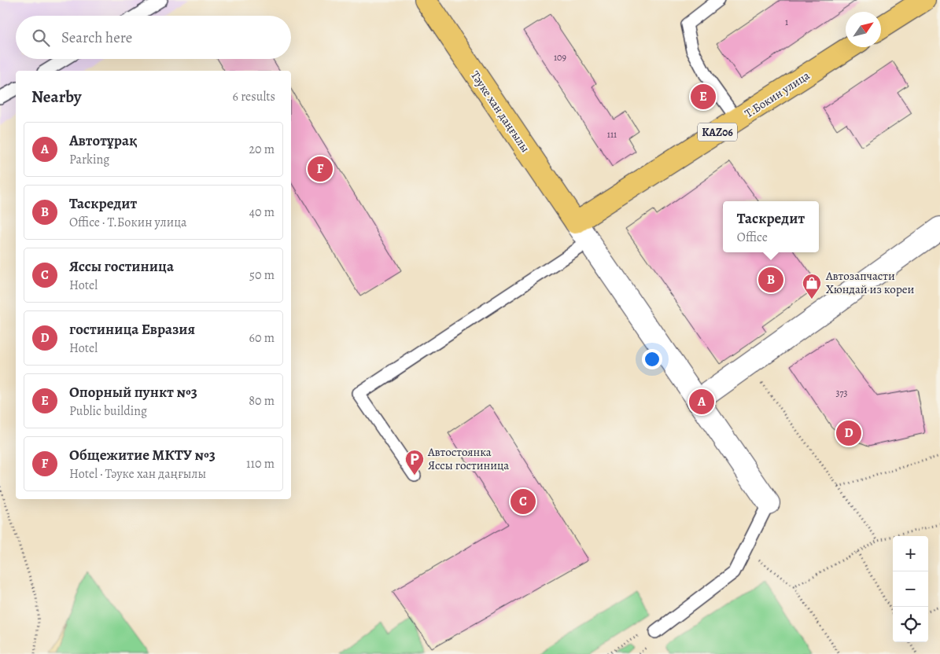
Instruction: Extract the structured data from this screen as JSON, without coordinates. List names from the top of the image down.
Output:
{
  "streets": {
    "main road": ["Т.Бокин улица", "Тәуке хан даңғылы", "KАZ06"]
  },
  "crossings": [
    ["Т.Бокин улица", "Тәуке хан даңғылы"]
  ],
  "places": {
    "shop": ["Автозапчасти Хюндай из кореи"],
    "parking": ["Автостоянка Яссы гостиница"]
  },
  "house_numbers": [
    "1",
    "109",
    "111",
    "373"
  ],
  "north": "top right",
  "page": {
    "search": "Search here",
    "heading": ["Nearby", "6 results"],
    "pins": [
      "E",
      "F",
      "B",
      "A",
      "D",
      "C"
    ],
    "list": [
      {
        "mark": "A",
        "name": "Автотұрақ",
        "note": "Parking",
        "value": "20 m"
      },
      {
        "mark": "B",
        "name": "Таскредит",
        "note": "Office · Т.Бокин улица",
        "value": "40 m"
      },
      {
        "mark": "C",
        "name": "Яссы гостиница",
        "note": "Hotel",
        "value": "50 m"
      },
      {
        "mark": "D",
        "name": "гостиница Евразия",
        "note": "Hotel",
        "value": "60 m"
      },
      {
        "mark": "E",
        "name": "Опорный пункт №3",
        "note": "Public building",
        "value": "80 m"
      },
      {
        "mark": "F",
        "name": "Общежитие МКТУ №3",
        "note": "Hotel · Тәуке хан даңғылы",
        "value": "110 m"
      }
    ],
    "popup": ["Таскредит", "Office"],
    "map_buttons": ["+", "−"]
  }
}
